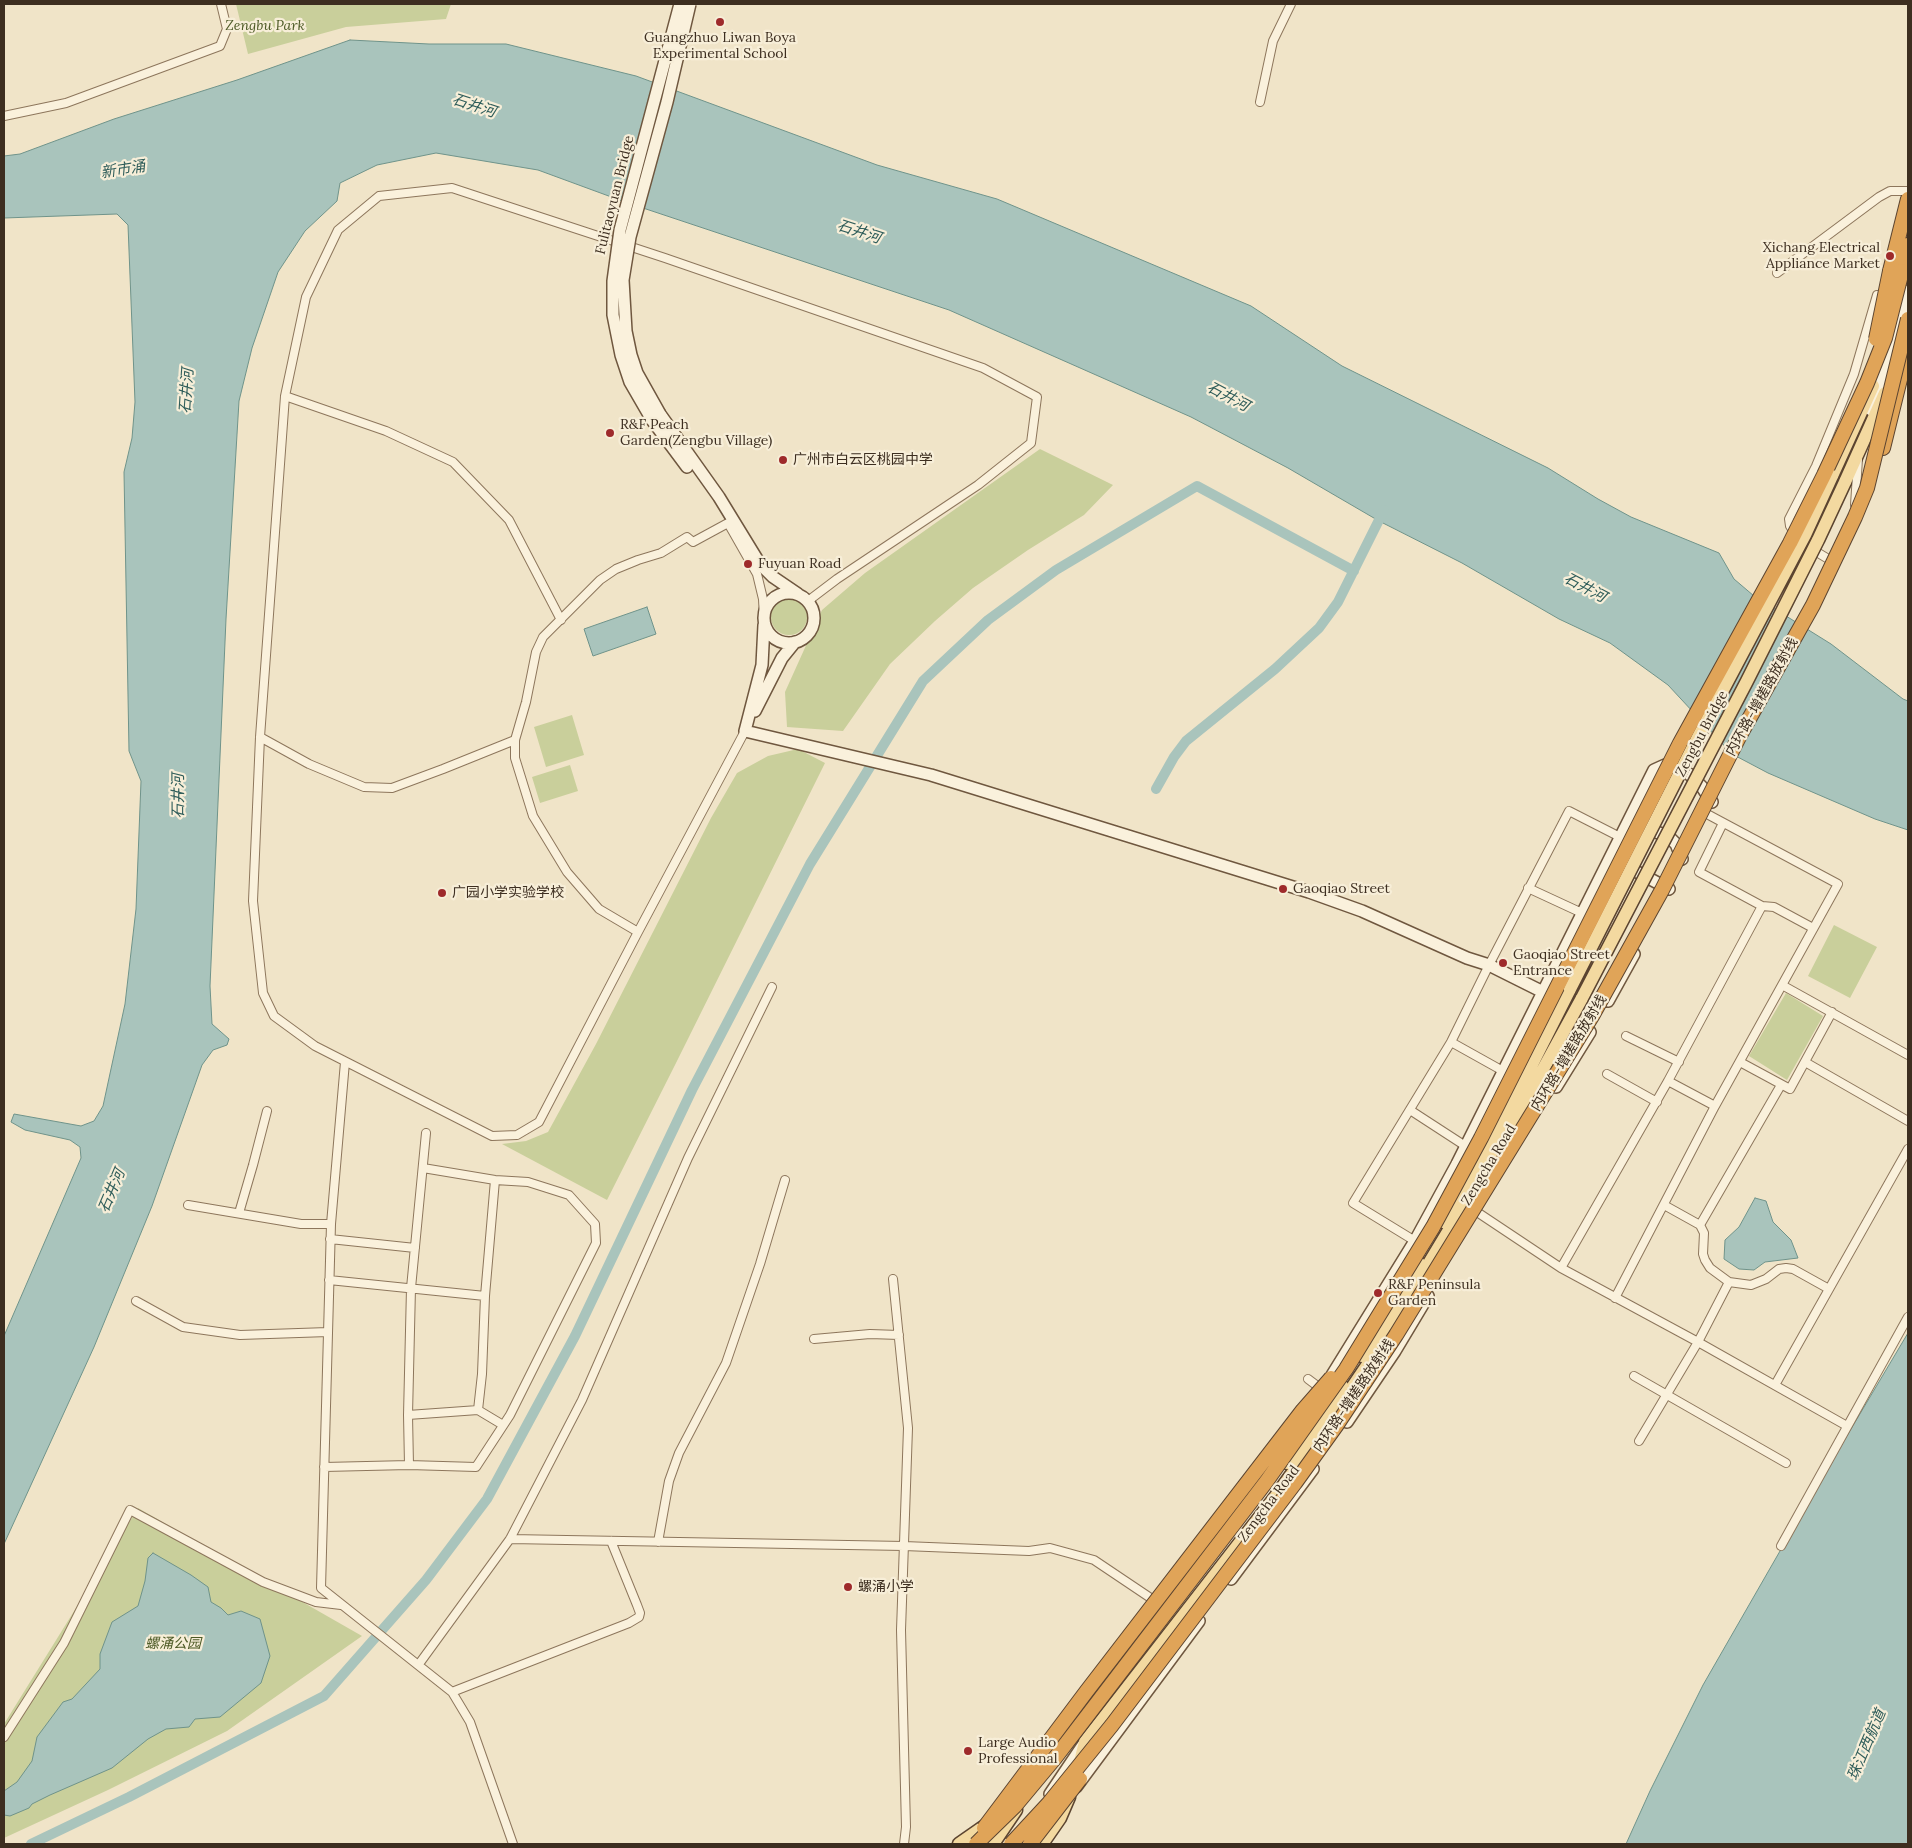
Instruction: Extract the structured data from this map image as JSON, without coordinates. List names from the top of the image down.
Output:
{
  "streets": {
    "highway": ["内环路-增槎路放射线"],
    "main road": ["Zengbu Bridge", "Zengcha Road"],
    "street": ["Fulitaoyuan Bridge"]
  },
  "crossings": [
    ["内环路-增槎路放射线", "Zengbu Bridge"],
    ["Zengbu Bridge", "Zengcha Road"]
  ],
  "water": ["石井河", "新市涌", "珠江西航道"],
  "parks": ["Zengbu Park", "螺涌公园"],
  "places": [
    "Guangzhuo Liwan Boya Experimental School",
    "Xichang Electrical Appliance Market",
    "R&F Peach Garden(Zengbu Village)",
    "广州市白云区桃园中学",
    "Fuyuan Road",
    "Gaoqiao Street",
    "广园小学实验学校",
    "Gaoqiao Street Entrance",
    "R&F Peninsula Garden",
    "螺涌小学",
    "Large Audio Professional"
  ]
}
